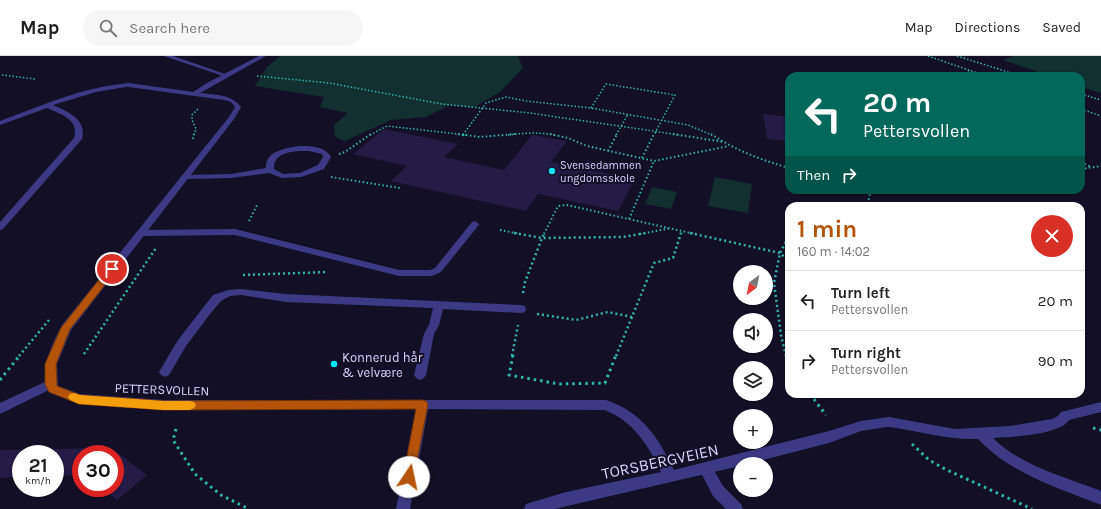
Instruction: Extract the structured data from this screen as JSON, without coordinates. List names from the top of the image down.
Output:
{
  "streets": {
    "street": ["PETTERSVOLLEN", "TORSBERGVEIEN"]
  },
  "crossings": [
    ["PETTERSVOLLEN", "TORSBERGVEIEN"]
  ],
  "places": ["Svensedammen ungdomsskole", "Konnerud hår & velvære"],
  "north": "bottom left",
  "page": {
    "header": "Map",
    "search": "Search here",
    "nav": ["Map", "Directions", "Saved"],
    "turn": ["20 m", "Pettersvollen"],
    "then": "Then",
    "heading": ["1 min", "160 m · 14:02"],
    "map_buttons": ["+", "−"],
    "list": [
      {
        "name": "Turn left",
        "note": "Pettersvollen",
        "value": "20 m"
      },
      {
        "name": "Turn right",
        "note": "Pettersvollen",
        "value": "90 m"
      }
    ],
    "speed": "21 km/h",
    "limit": "30"
  }
}
